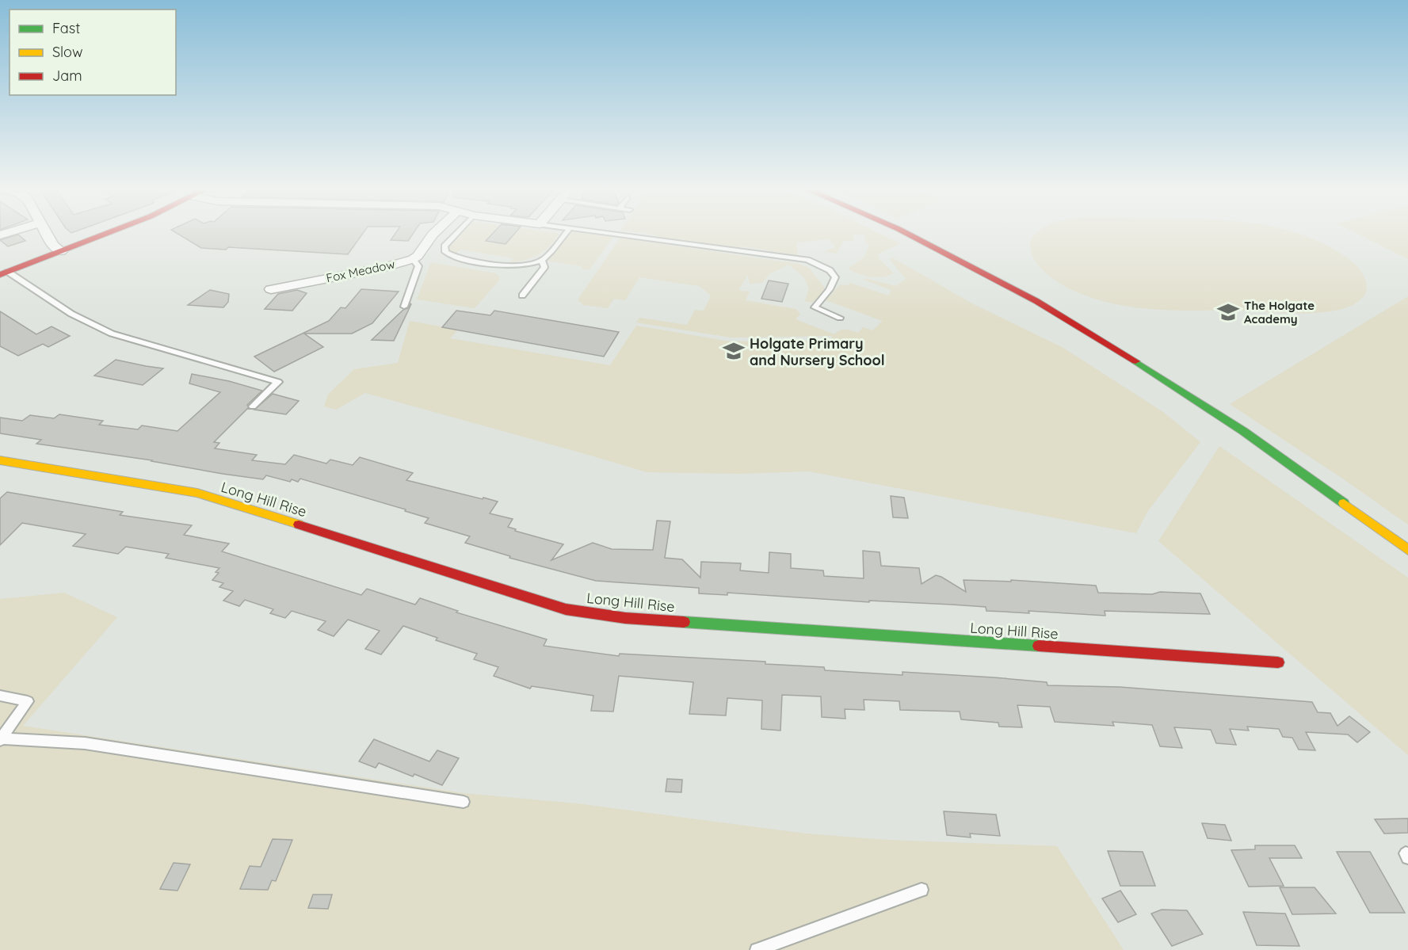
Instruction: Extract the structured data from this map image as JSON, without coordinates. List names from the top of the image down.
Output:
{
  "streets": {
    "street": ["Fox Meadow", "Long Hill Rise"]
  },
  "places": {
    "school or university": ["The Holgate Academy", "Holgate Primary and Nursery School"]
  },
  "legend": ["Fast", "Slow", "Jam"]
}
